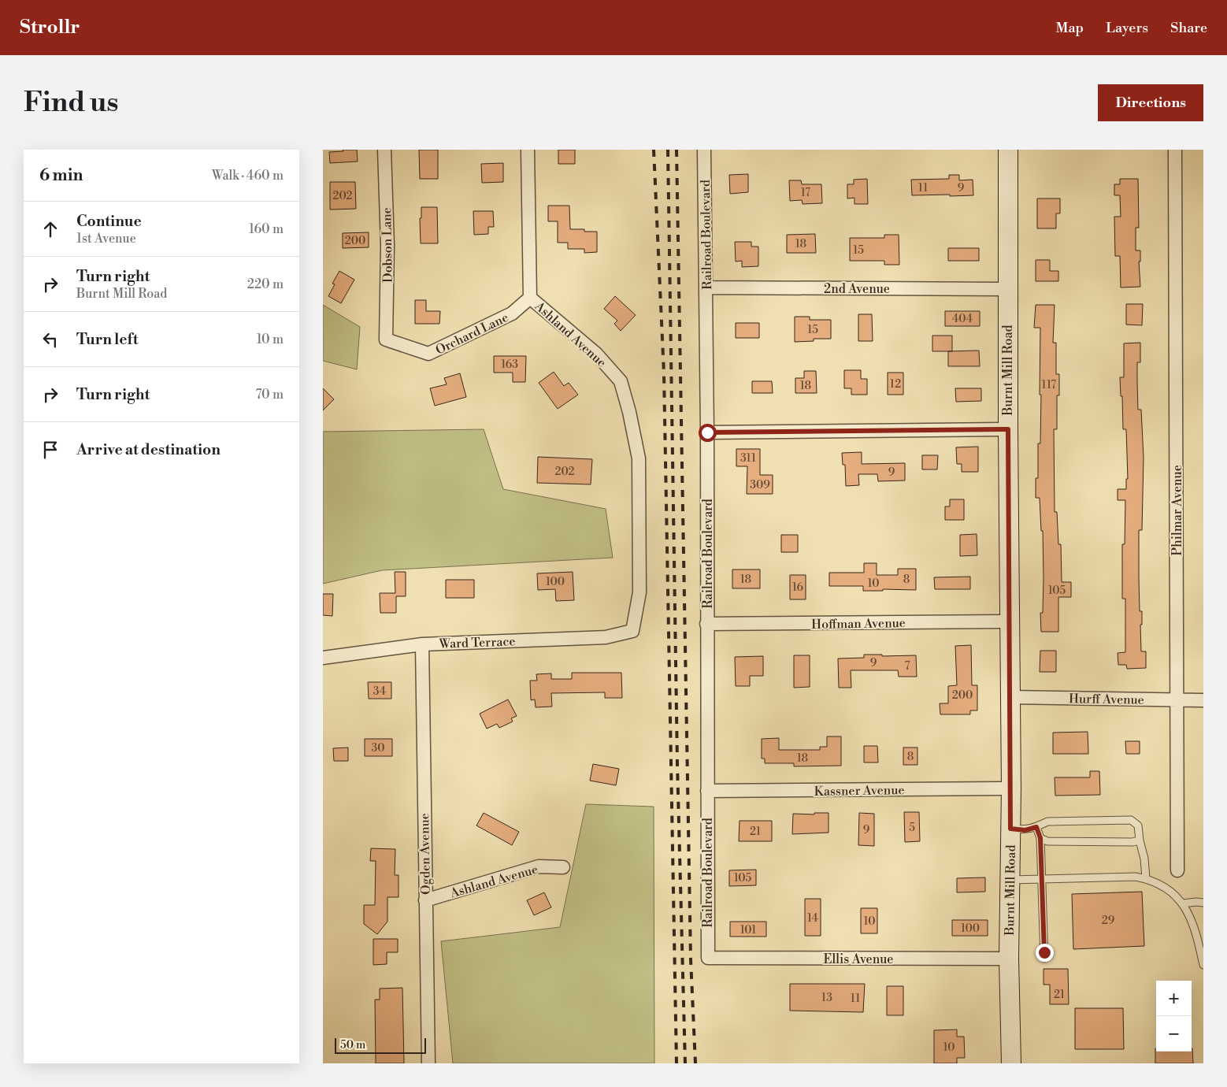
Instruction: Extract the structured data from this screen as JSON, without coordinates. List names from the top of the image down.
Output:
{
  "streets": {
    "main road": ["Burnt Mill Road"],
    "street": [
      "Railroad Boulevard",
      "Dobson Lane",
      "2nd Avenue",
      "Orchard Lane",
      "Ashland Avenue",
      "Philmar Avenue",
      "Hoffman Avenue",
      "Ward Terrace",
      "Hurff Avenue",
      "Kassner Avenue",
      "Ogden Avenue",
      "Ellis Avenue"
    ]
  },
  "crossings": [
    ["Railroad Boulevard", "2nd Avenue"],
    ["Railroad Boulevard", "Hoffman Avenue"],
    ["Railroad Boulevard", "Kassner Avenue"],
    ["Railroad Boulevard", "Ellis Avenue"],
    ["Dobson Lane", "Orchard Lane"],
    ["2nd Avenue", "Burnt Mill Road"],
    ["Orchard Lane", "Ashland Avenue"],
    ["Ashland Avenue", "Ward Terrace"],
    ["Ashland Avenue", "Ogden Avenue"],
    ["Burnt Mill Road", "Hoffman Avenue"],
    ["Burnt Mill Road", "Hurff Avenue"],
    ["Burnt Mill Road", "Kassner Avenue"],
    ["Burnt Mill Road", "Ellis Avenue"],
    ["Philmar Avenue", "Hurff Avenue"],
    ["Ward Terrace", "Ogden Avenue"]
  ],
  "house_numbers": [
    "11",
    "9",
    "17",
    "202",
    "200",
    "18",
    "15",
    "404",
    "15",
    "163",
    "12",
    "117",
    "18",
    "311",
    "202",
    "9",
    "309",
    "18",
    "8",
    "100",
    "10",
    "16",
    "105",
    "9",
    "7",
    "34",
    "200",
    "30",
    "8",
    "18",
    "5",
    "9",
    "21",
    "105",
    "14",
    "29",
    "10",
    "100",
    "101",
    "21",
    "13",
    "11",
    "10"
  ],
  "scale_bar": "50 m",
  "page": {
    "header": "Strollr",
    "nav": ["Map", "Layers", "Share"],
    "buttons": "Directions",
    "title": "Find us",
    "heading": ["6 min", "Walk · 460 m"],
    "list": [
      ["Continue", "1st Avenue", "160 m"],
      ["Turn right", "Burnt Mill Road", "220 m"],
      ["Turn left", "10 m"],
      ["Turn right", "70 m"],
      "Arrive at destination"
    ],
    "map_buttons": ["+", "−"],
    "scale": "50 m"
  }
}
